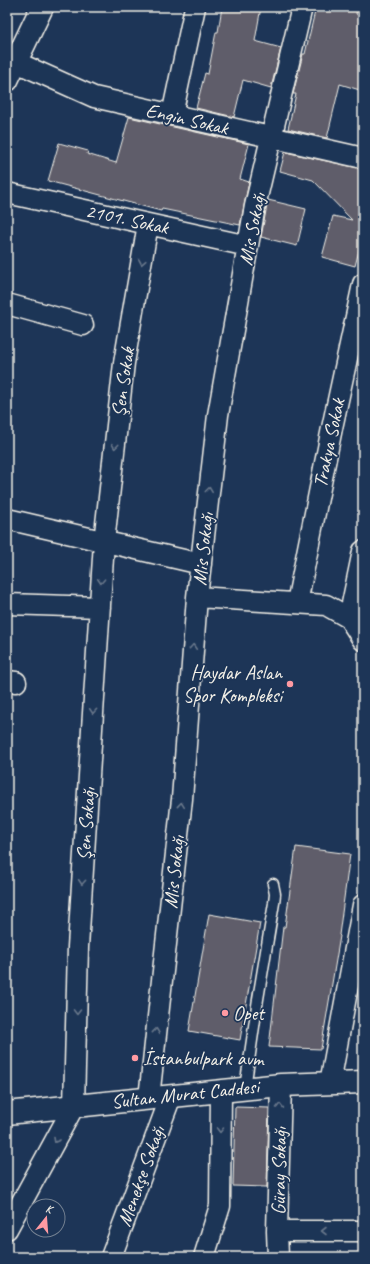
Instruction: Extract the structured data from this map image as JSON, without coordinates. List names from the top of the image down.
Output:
{
  "streets": {
    "street": [
      "Engin Sokak",
      "2101. Sokak",
      "Mis Sokağı",
      "Şen Sokak",
      "Trakya Sokak",
      "Şen Sokağı",
      "Sultan Murat Caddesi",
      "Güray Sokağı",
      "Menekşe Sokağı"
    ]
  },
  "crossings": [
    ["Engin Sokak", "Mis Sokağı"],
    ["2101. Sokak", "Mis Sokağı"],
    ["2101. Sokak", "Şen Sokak"],
    ["Mis Sokağı", "Sultan Murat Caddesi"],
    ["Şen Sokak", "Şen Sokağı"],
    ["Şen Sokağı", "Sultan Murat Caddesi"],
    ["Sultan Murat Caddesi", "Güray Sokağı"],
    ["Sultan Murat Caddesi", "Menekşe Sokağı"]
  ],
  "one_way": ["Mis Sokağı", "Şen Sokak", "Şen Sokağı"],
  "places": ["Haydar Aslan Spor Kompleksi", "Opet", "İstanbulpark avm"],
  "north": "top"
}
